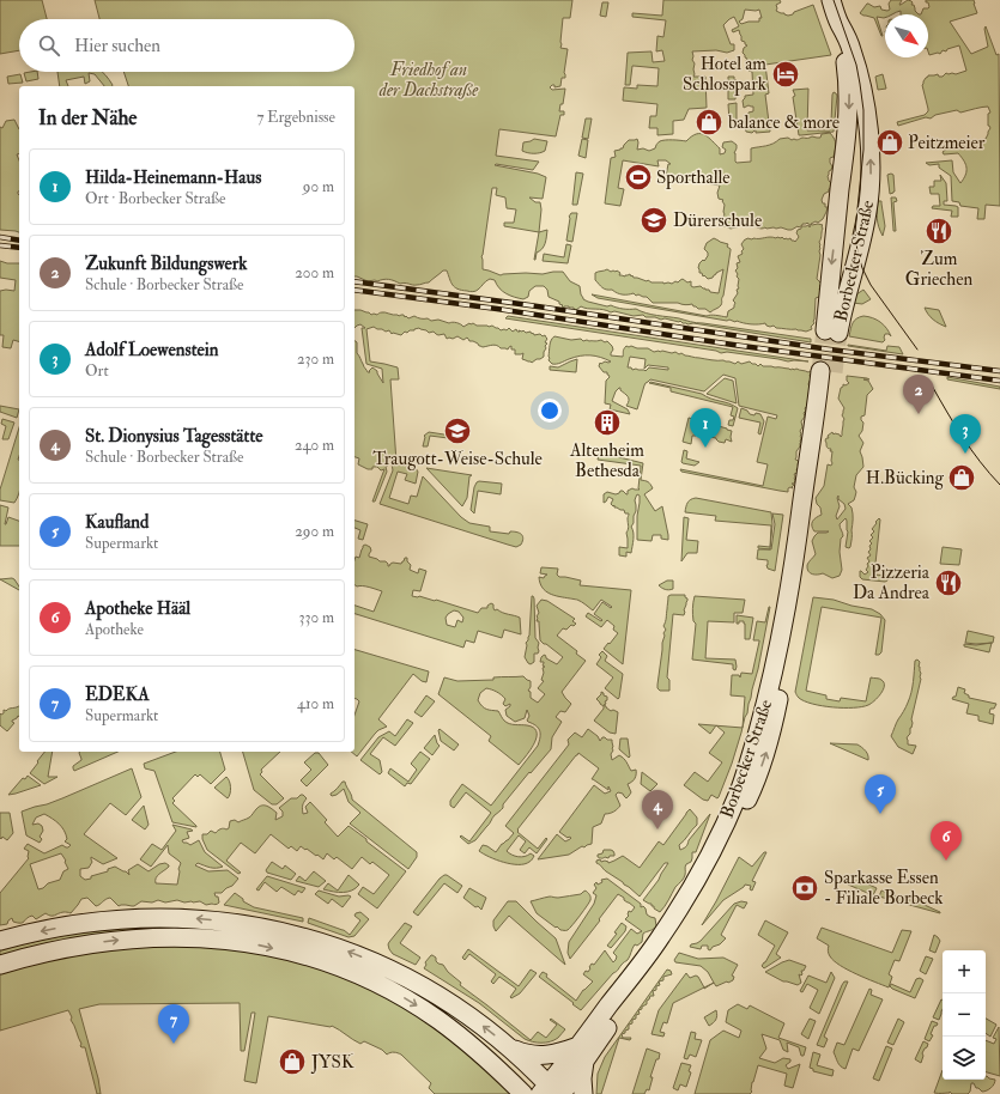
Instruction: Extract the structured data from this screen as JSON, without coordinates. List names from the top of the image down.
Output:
{
  "streets": {
    "street": ["Borbecker Straße"]
  },
  "parks": ["Friedhof an der Dachstraße"],
  "places": {
    "hotel": ["Hotel am Schlosspark"],
    "shop": [
      "balance & more",
      "Peitzmeier",
      "H.Bücking",
      "JYSK"
    ],
    "sports": ["Sporthalle"],
    "school or university": ["Dürerschule", "Traugott-Weise-Schule"],
    "restaurant": ["Zum Griechen", "Pizzeria Da Andrea"],
    "building": ["Altenheim Bethesda"],
    "bank": ["Sparkasse Essen - Filiale Borbeck"]
  },
  "north": "bottom right",
  "page": {
    "search": "Hier suchen",
    "heading": ["In der Nähe", "7 Ergebnisse"],
    "list": [
      {
        "mark": "1",
        "name": "Hilda-Heinemann-Haus",
        "note": "Ort · Borbecker Straße",
        "value": "90 m"
      },
      {
        "mark": "2",
        "name": "Zukunft Bildungswerk",
        "note": "Schule · Borbecker Straße",
        "value": "200 m"
      },
      {
        "mark": "3",
        "name": "Adolf Loewenstein",
        "note": "Ort",
        "value": "230 m"
      },
      {
        "mark": "4",
        "name": "St. Dionysius Tagesstätte",
        "note": "Schule · Borbecker Straße",
        "value": "240 m"
      },
      {
        "mark": "5",
        "name": "Kaufland",
        "note": "Supermarkt",
        "value": "290 m"
      },
      {
        "mark": "6",
        "name": "Apotheke Hääl",
        "note": "Apotheke",
        "value": "330 m"
      },
      {
        "mark": "7",
        "name": "EDEKA",
        "note": "Supermarkt",
        "value": "410 m"
      }
    ],
    "pins": [
      "2",
      "1",
      "3",
      "5",
      "4",
      "6",
      "7"
    ],
    "map_buttons": ["+", "−"]
  }
}
